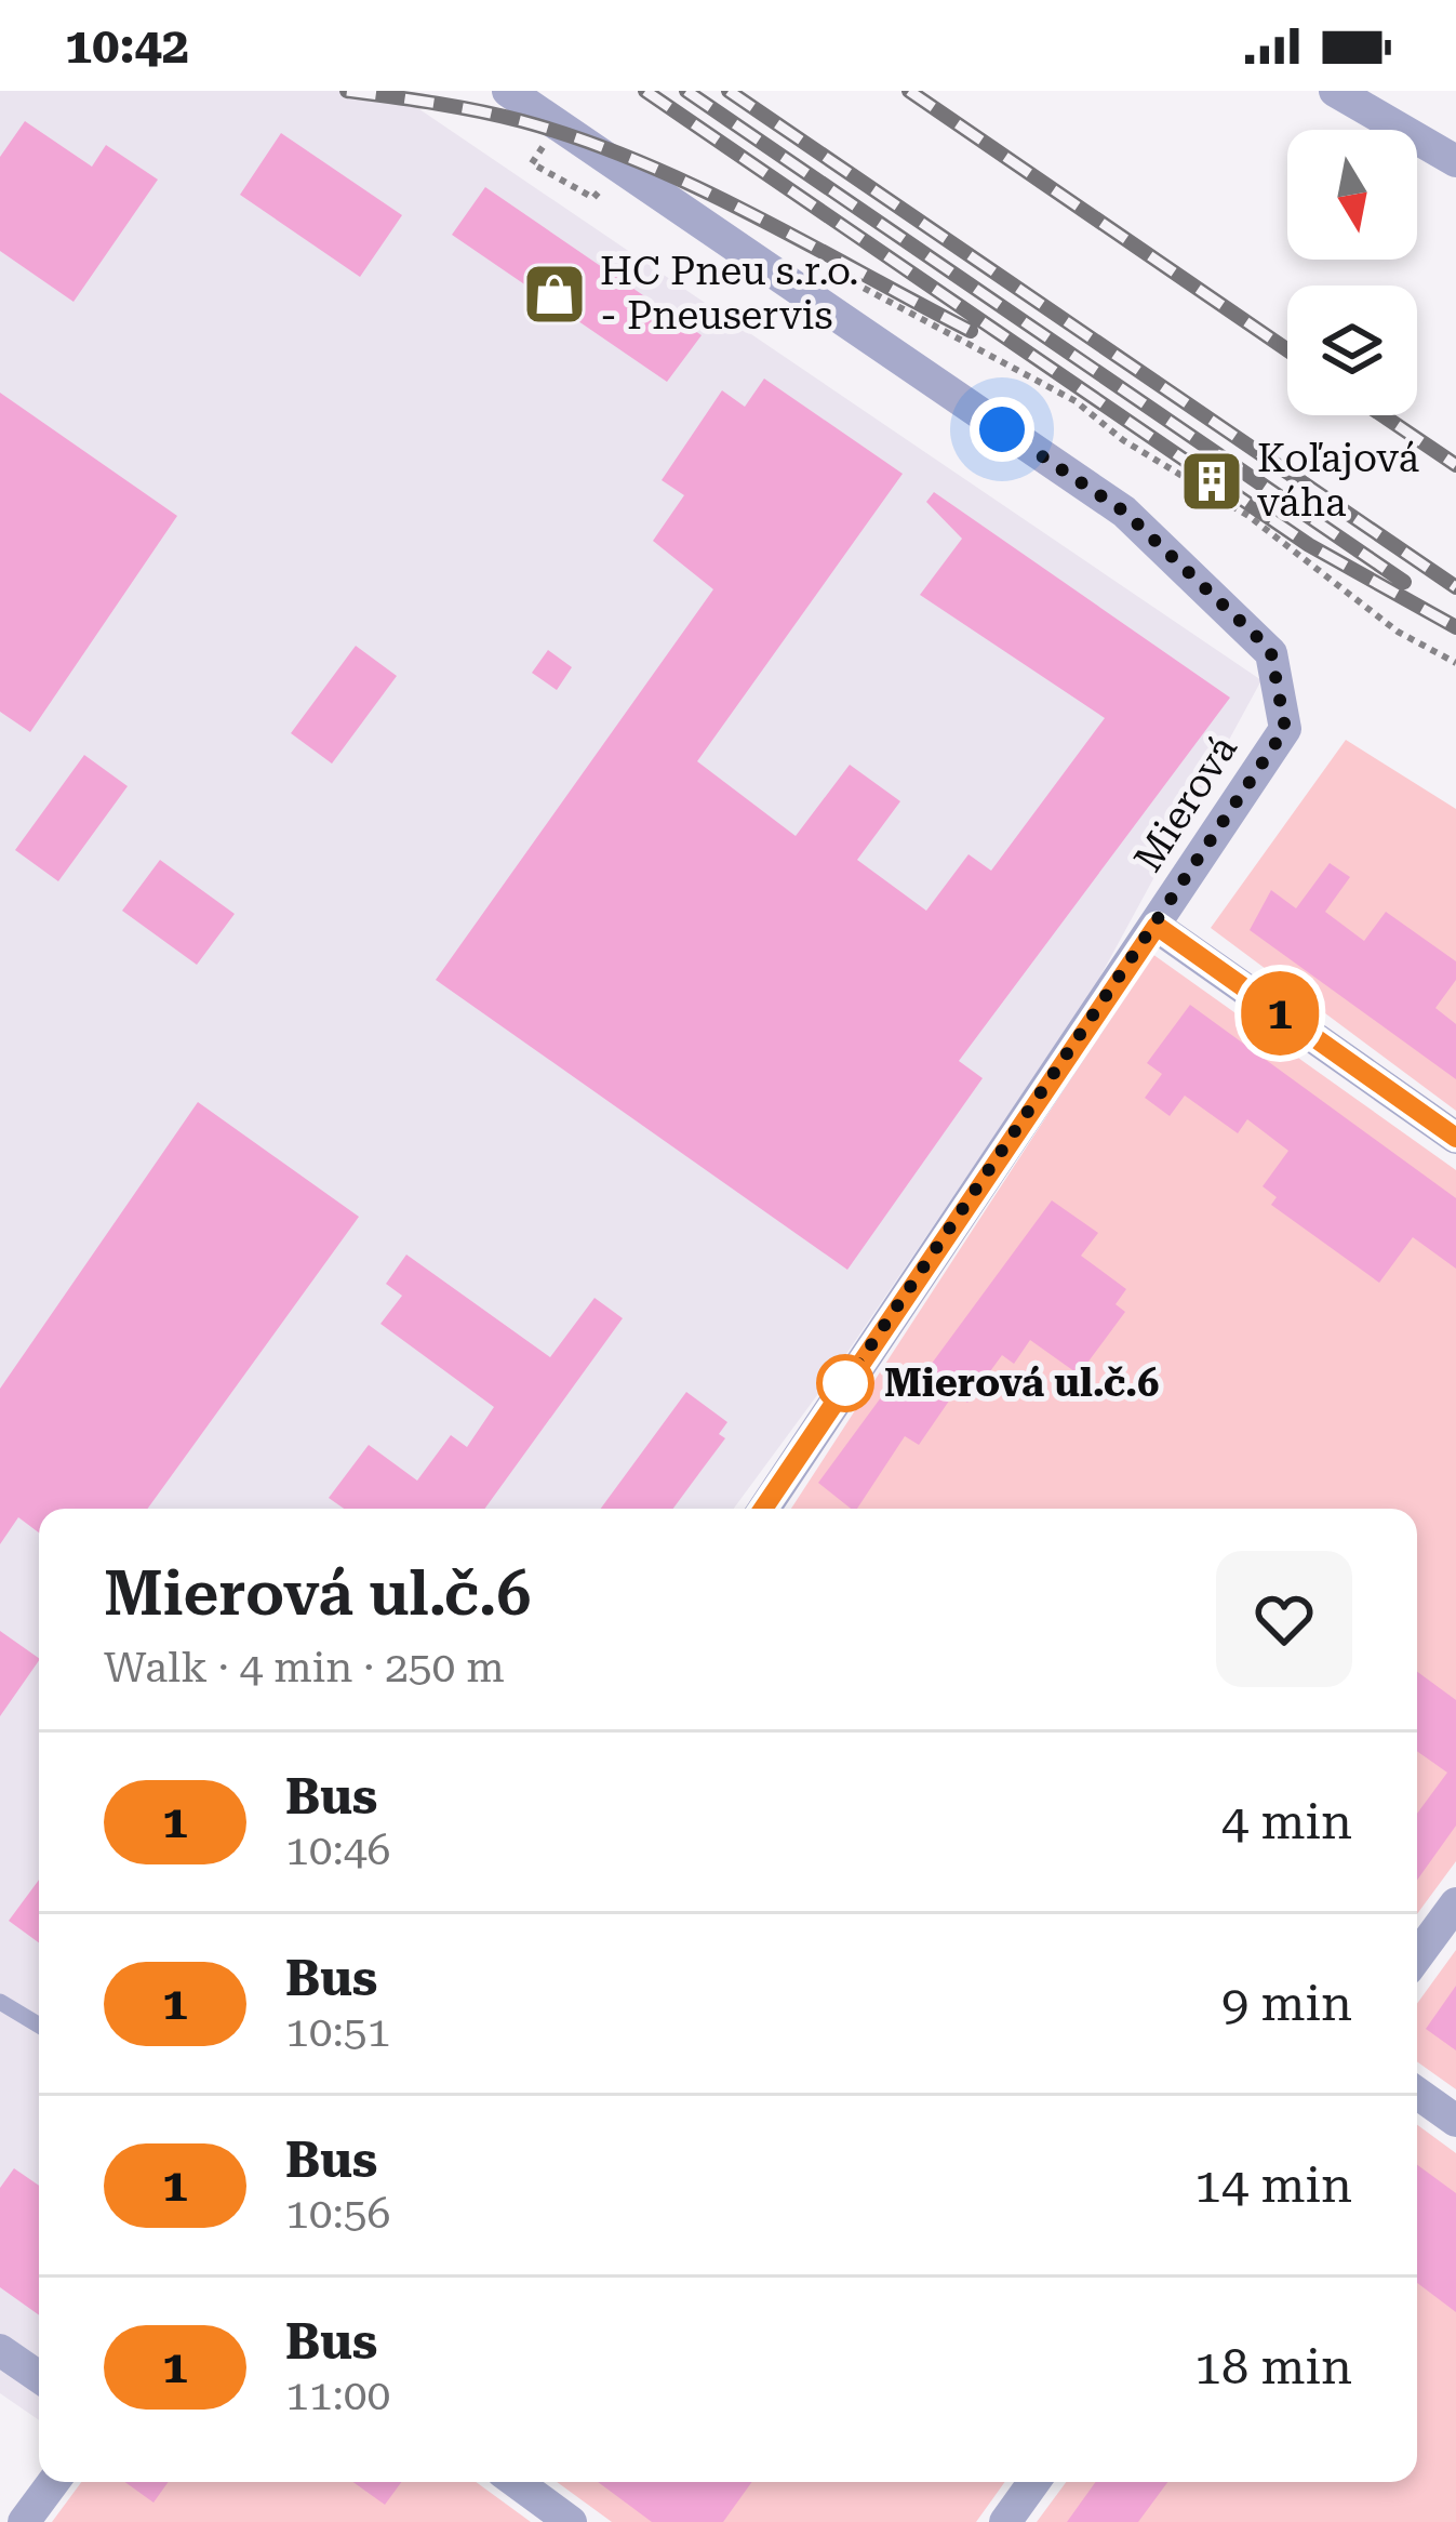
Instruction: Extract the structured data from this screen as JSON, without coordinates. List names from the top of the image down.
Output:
{
  "streets": {
    "street": ["Mierová"]
  },
  "places": {
    "shop": ["HC Pneu s.r.o. - Pneuservis"],
    "building": ["Koľajová váha"],
    "other": ["Mierová ul.č.6"]
  },
  "lines": ["bus line 1"],
  "north": "bottom",
  "page": {
    "status": "10:42",
    "on_map": "1",
    "heading": ["Mierová ul.č.6", "Walk · 4 min · 250 m"],
    "list": [
      {
        "mark": "1",
        "name": "Bus",
        "note": "10:46",
        "value": "4 min"
      },
      {
        "mark": "1",
        "name": "Bus",
        "note": "10:51",
        "value": "9 min"
      },
      {
        "mark": "1",
        "name": "Bus",
        "note": "10:56",
        "value": "14 min"
      },
      {
        "mark": "1",
        "name": "Bus",
        "note": "11:00",
        "value": "18 min"
      }
    ]
  }
}
